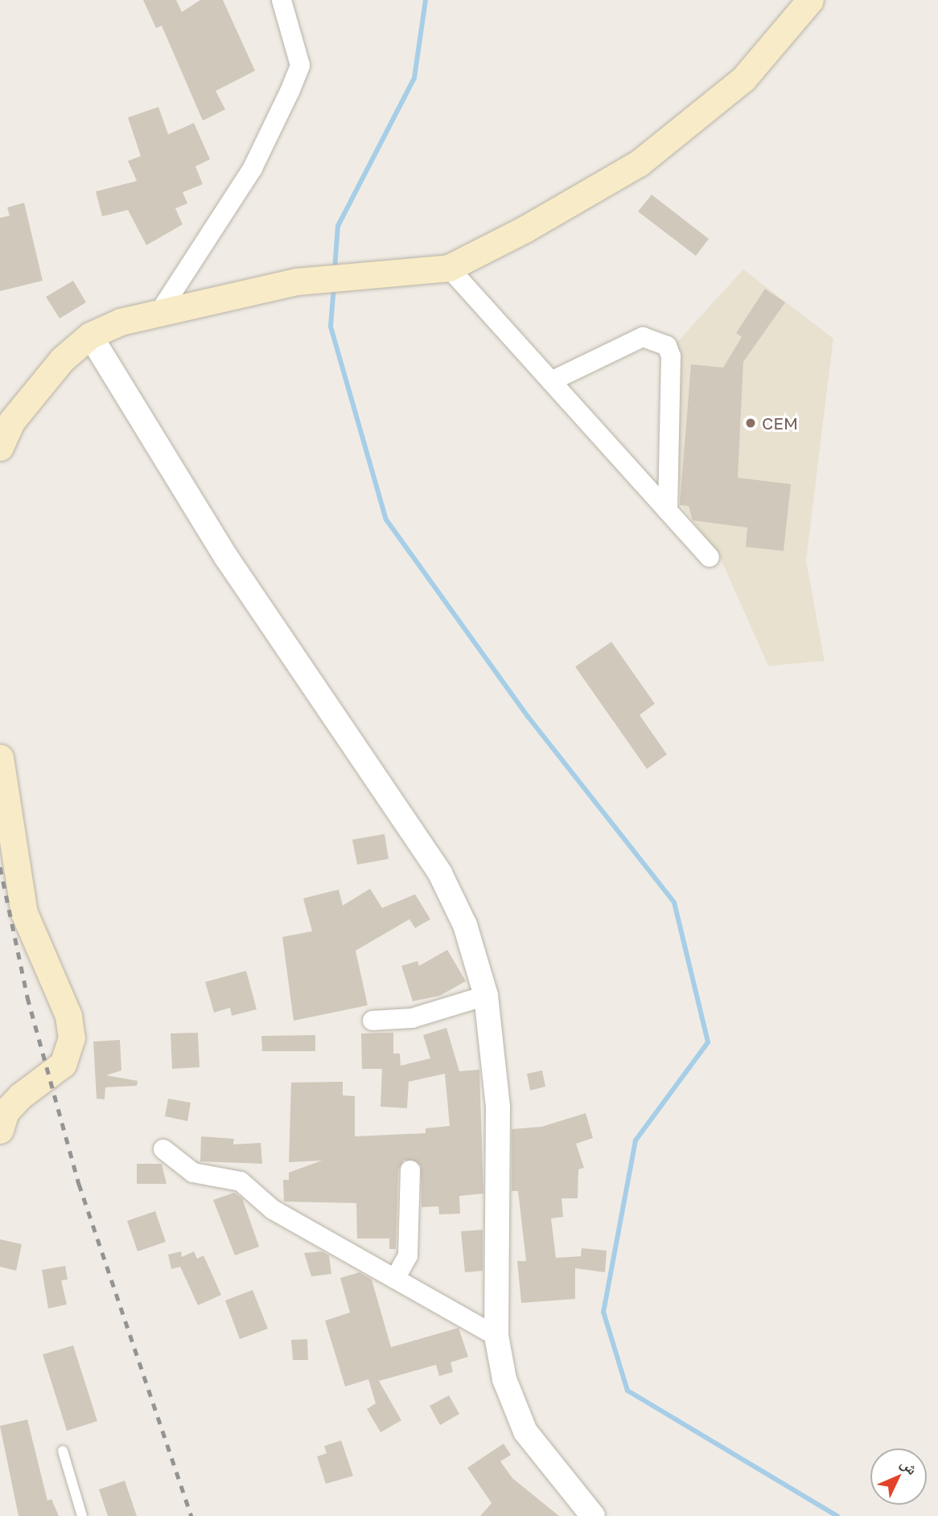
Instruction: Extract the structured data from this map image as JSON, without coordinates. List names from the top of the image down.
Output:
{
  "places": ["CEM"],
  "north": "top right"
}
